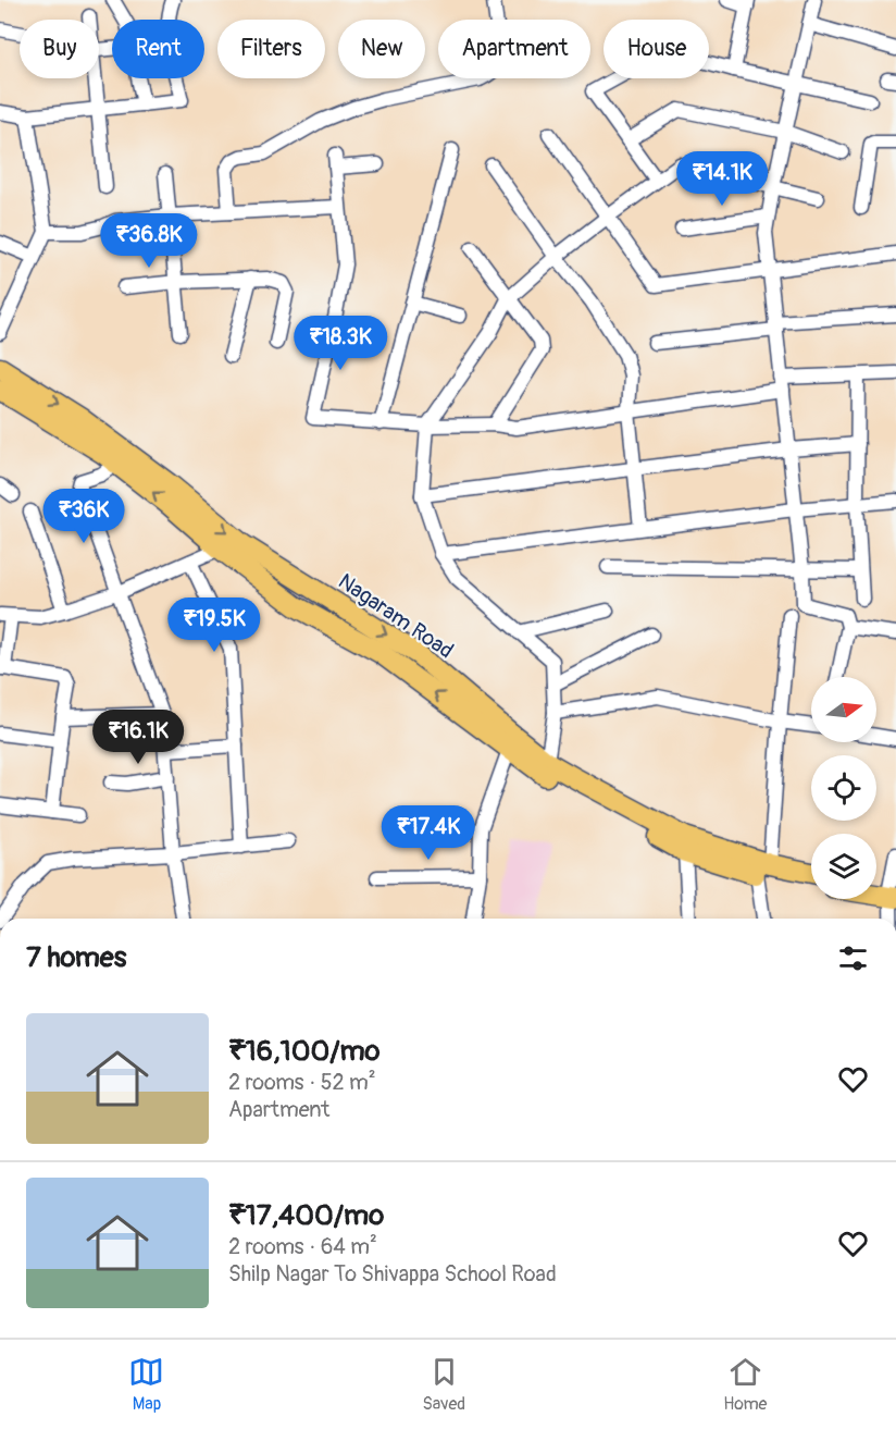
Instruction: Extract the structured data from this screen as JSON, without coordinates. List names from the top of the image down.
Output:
{
  "streets": {
    "main road": ["Nagaram Road"]
  },
  "north": "right",
  "page": {
    "chip": [
      "Buy",
      "Rent",
      "Filters",
      "New",
      "Apartment",
      "House"
    ],
    "price": [
      "₹14.1K",
      "₹36.8K",
      "₹18.3K",
      "₹36K",
      "₹19.5K",
      "₹16.1K",
      "₹17.4K"
    ],
    "heading": "7 homes",
    "list": [
      {
        "name": "₹16,100/mo",
        "note": "2 rooms · 52 m² · Apartment"
      },
      {
        "name": "₹17,400/mo",
        "note": "2 rooms · 64 m² · Shilp Nagar To Shivappa School Road"
      }
    ],
    "tabs": ["Map", "Saved", "Home"]
  }
}
